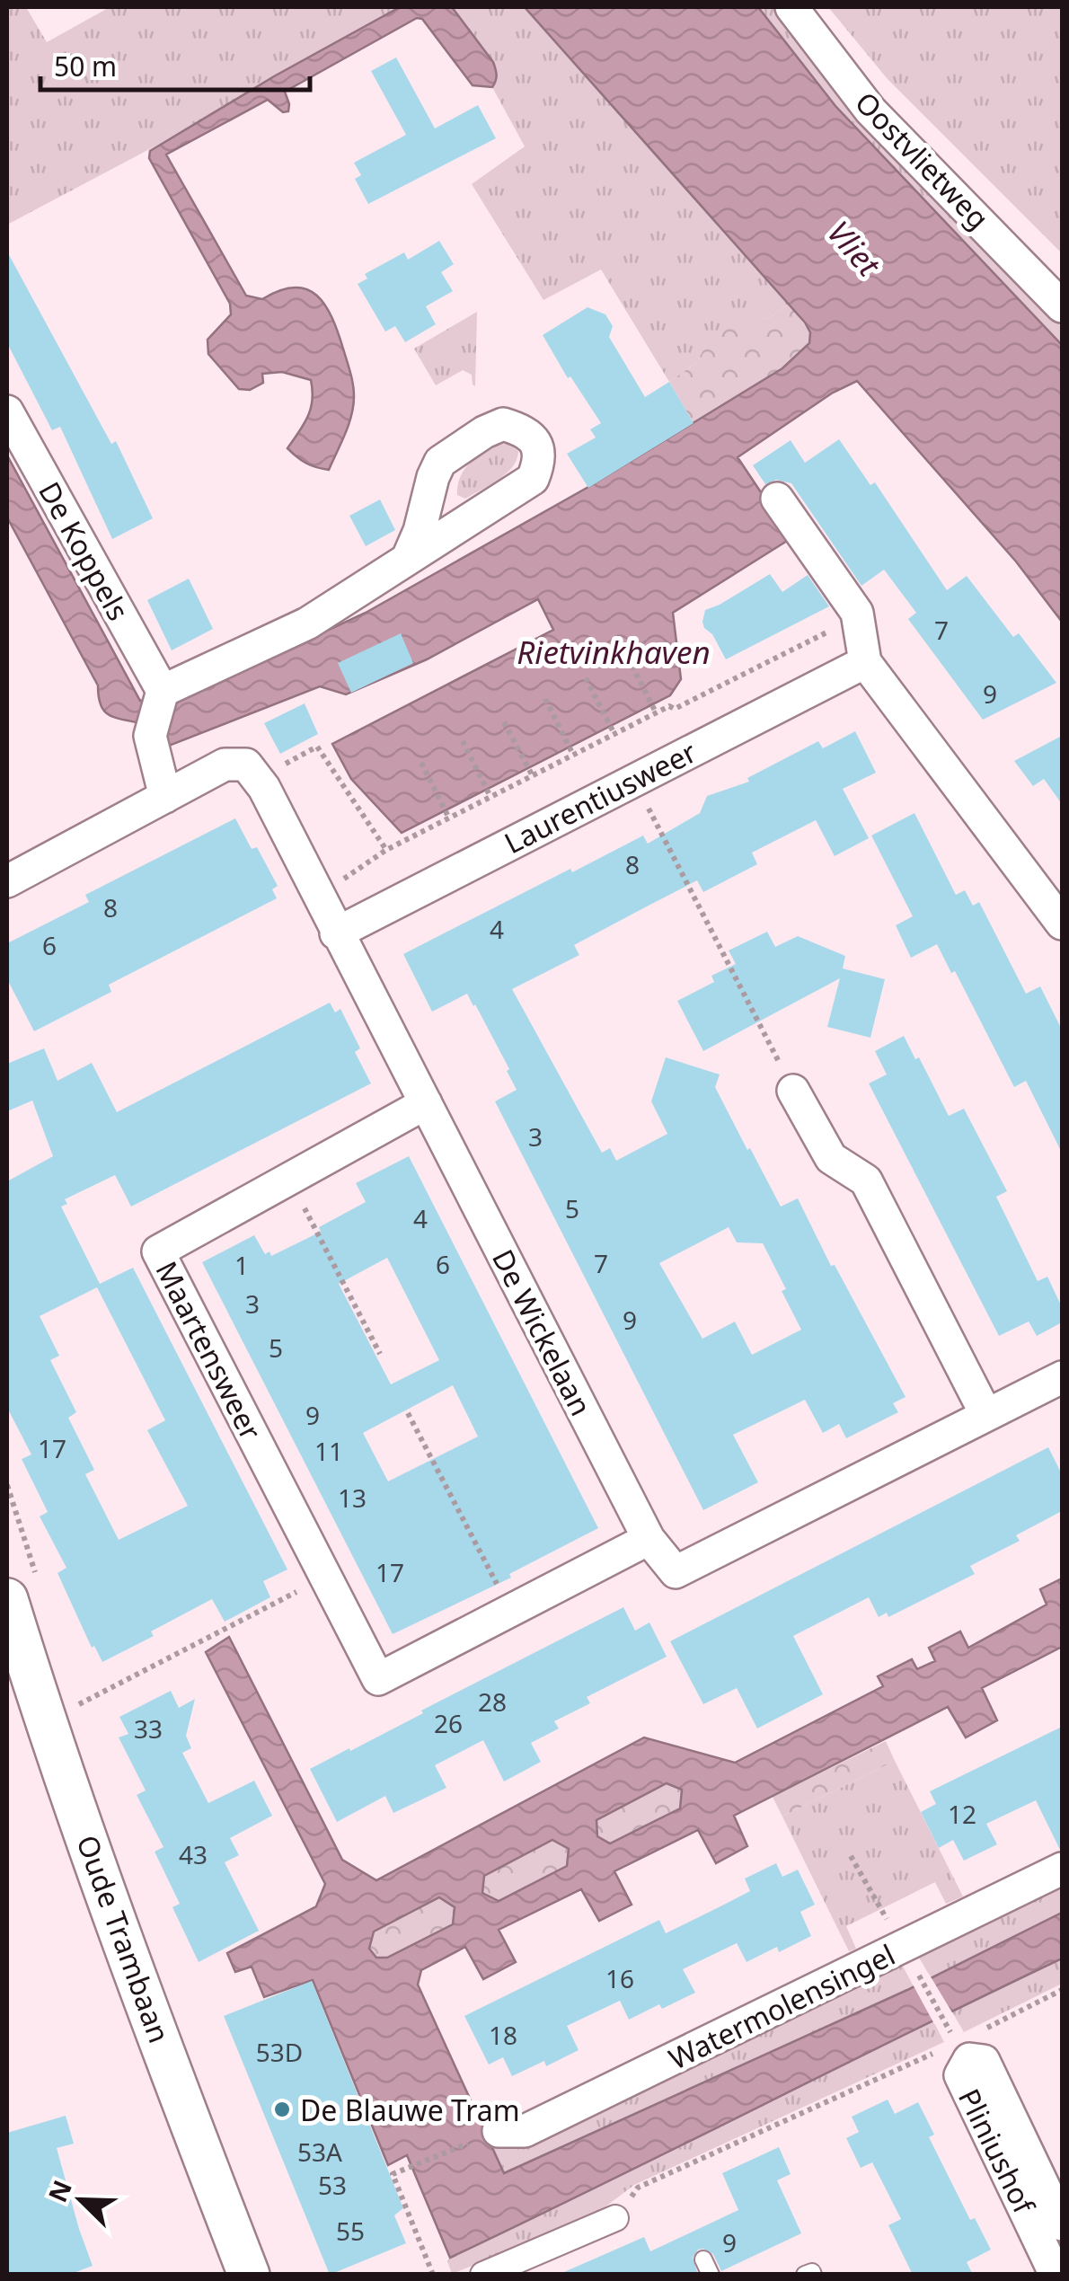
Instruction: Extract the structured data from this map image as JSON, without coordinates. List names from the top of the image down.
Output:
{
  "streets": {
    "street": [
      "Oostvlietweg",
      "De Koppels",
      "Laurentiusweer",
      "De Wickelaan",
      "Maartensweer",
      "Oude Trambaan",
      "Watermolensingel",
      "Pliniushof"
    ]
  },
  "crossings": [
    ["Laurentiusweer", "De Wickelaan"],
    ["De Wickelaan", "Maartensweer"]
  ],
  "water": ["Vliet", "Rietvinkhaven"],
  "places": ["De Blauwe Tram"],
  "house_numbers": [
    "7",
    "9",
    "8",
    "8",
    "4",
    "6",
    "3",
    "5",
    "4",
    "7",
    "6",
    "1",
    "3",
    "9",
    "5",
    "9",
    "17",
    "11",
    "13",
    "17",
    "28",
    "26",
    "33",
    "12",
    "43",
    "16",
    "18",
    "53D",
    "53A",
    "53",
    "55",
    "9"
  ],
  "scale_bar": "50 m",
  "north": "top left"
}
